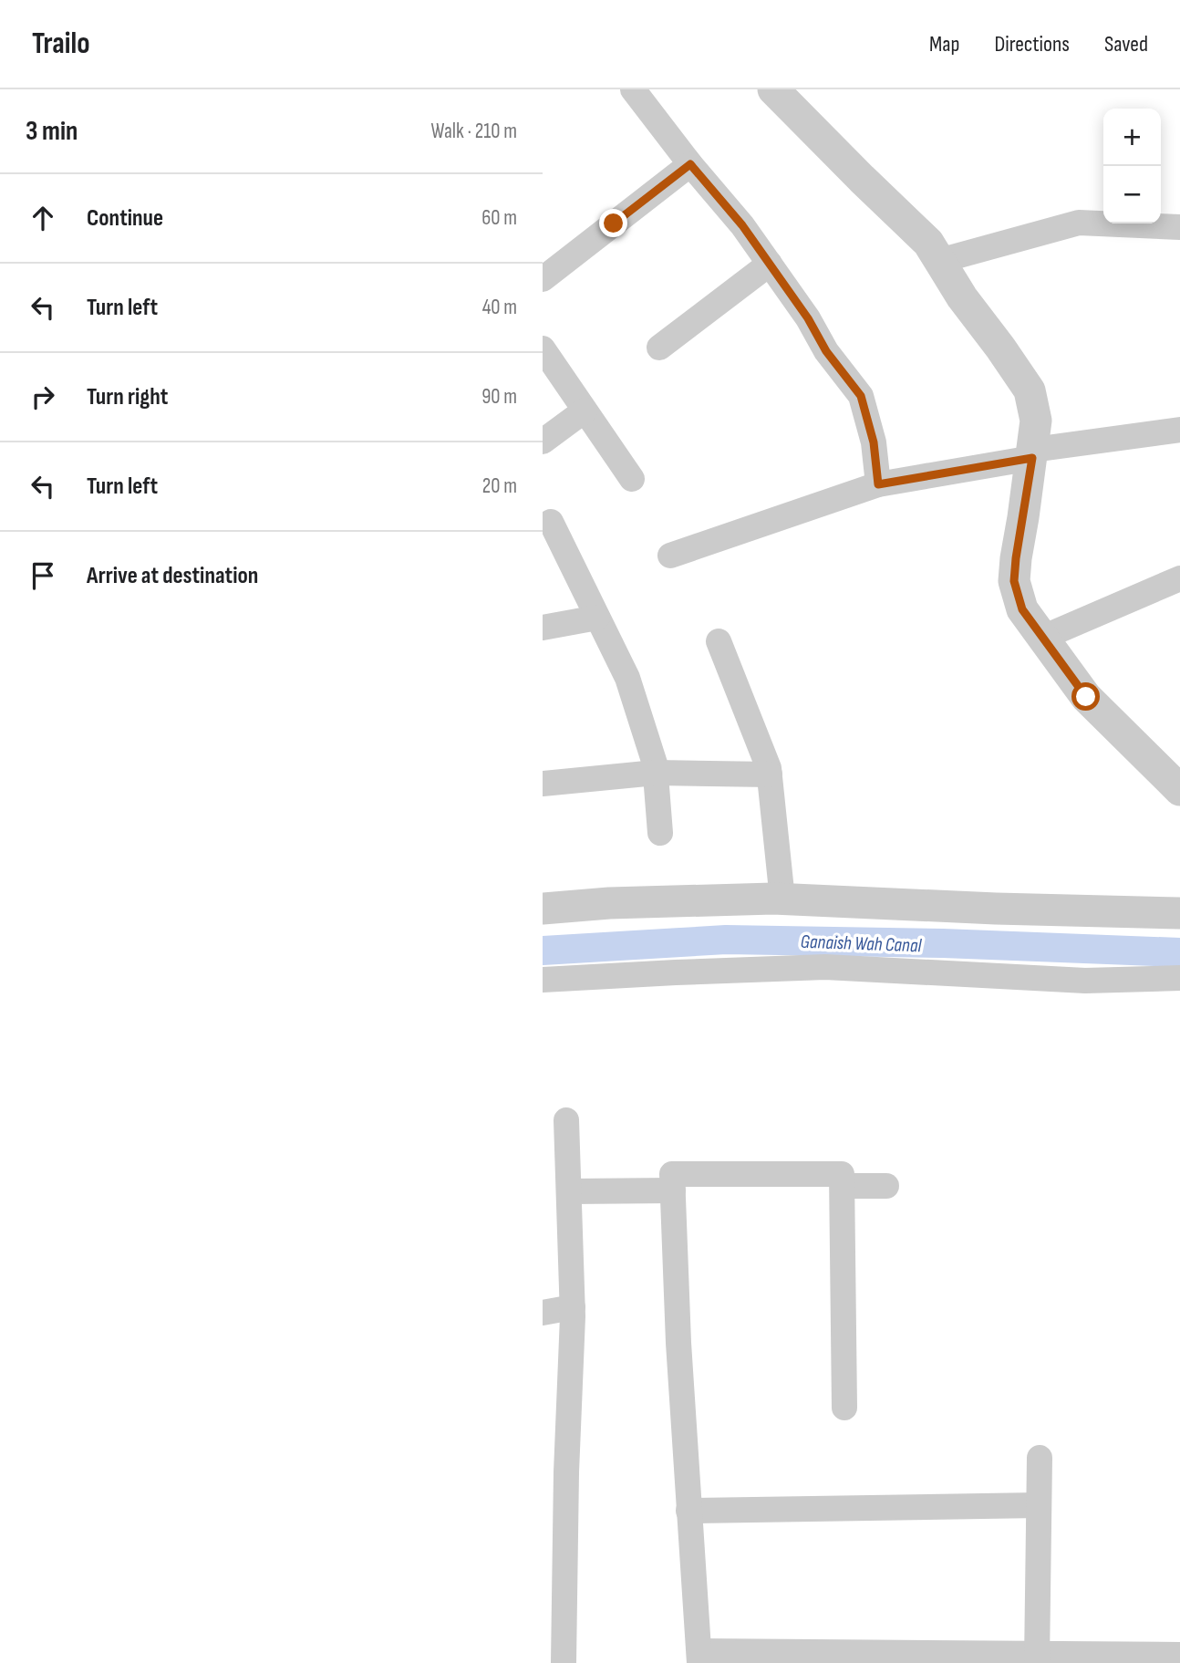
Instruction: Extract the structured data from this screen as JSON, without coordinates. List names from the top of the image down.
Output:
{
  "water": ["Ganaish Wah Canal"],
  "page": {
    "header": "Trailo",
    "nav": ["Map", "Directions", "Saved"],
    "heading": ["3 min", "Walk · 210 m"],
    "map_buttons": ["+", "−"],
    "list": [
      ["Continue", "60 m"],
      ["Turn left", "40 m"],
      ["Turn right", "90 m"],
      ["Turn left", "20 m"],
      "Arrive at destination"
    ]
  }
}
